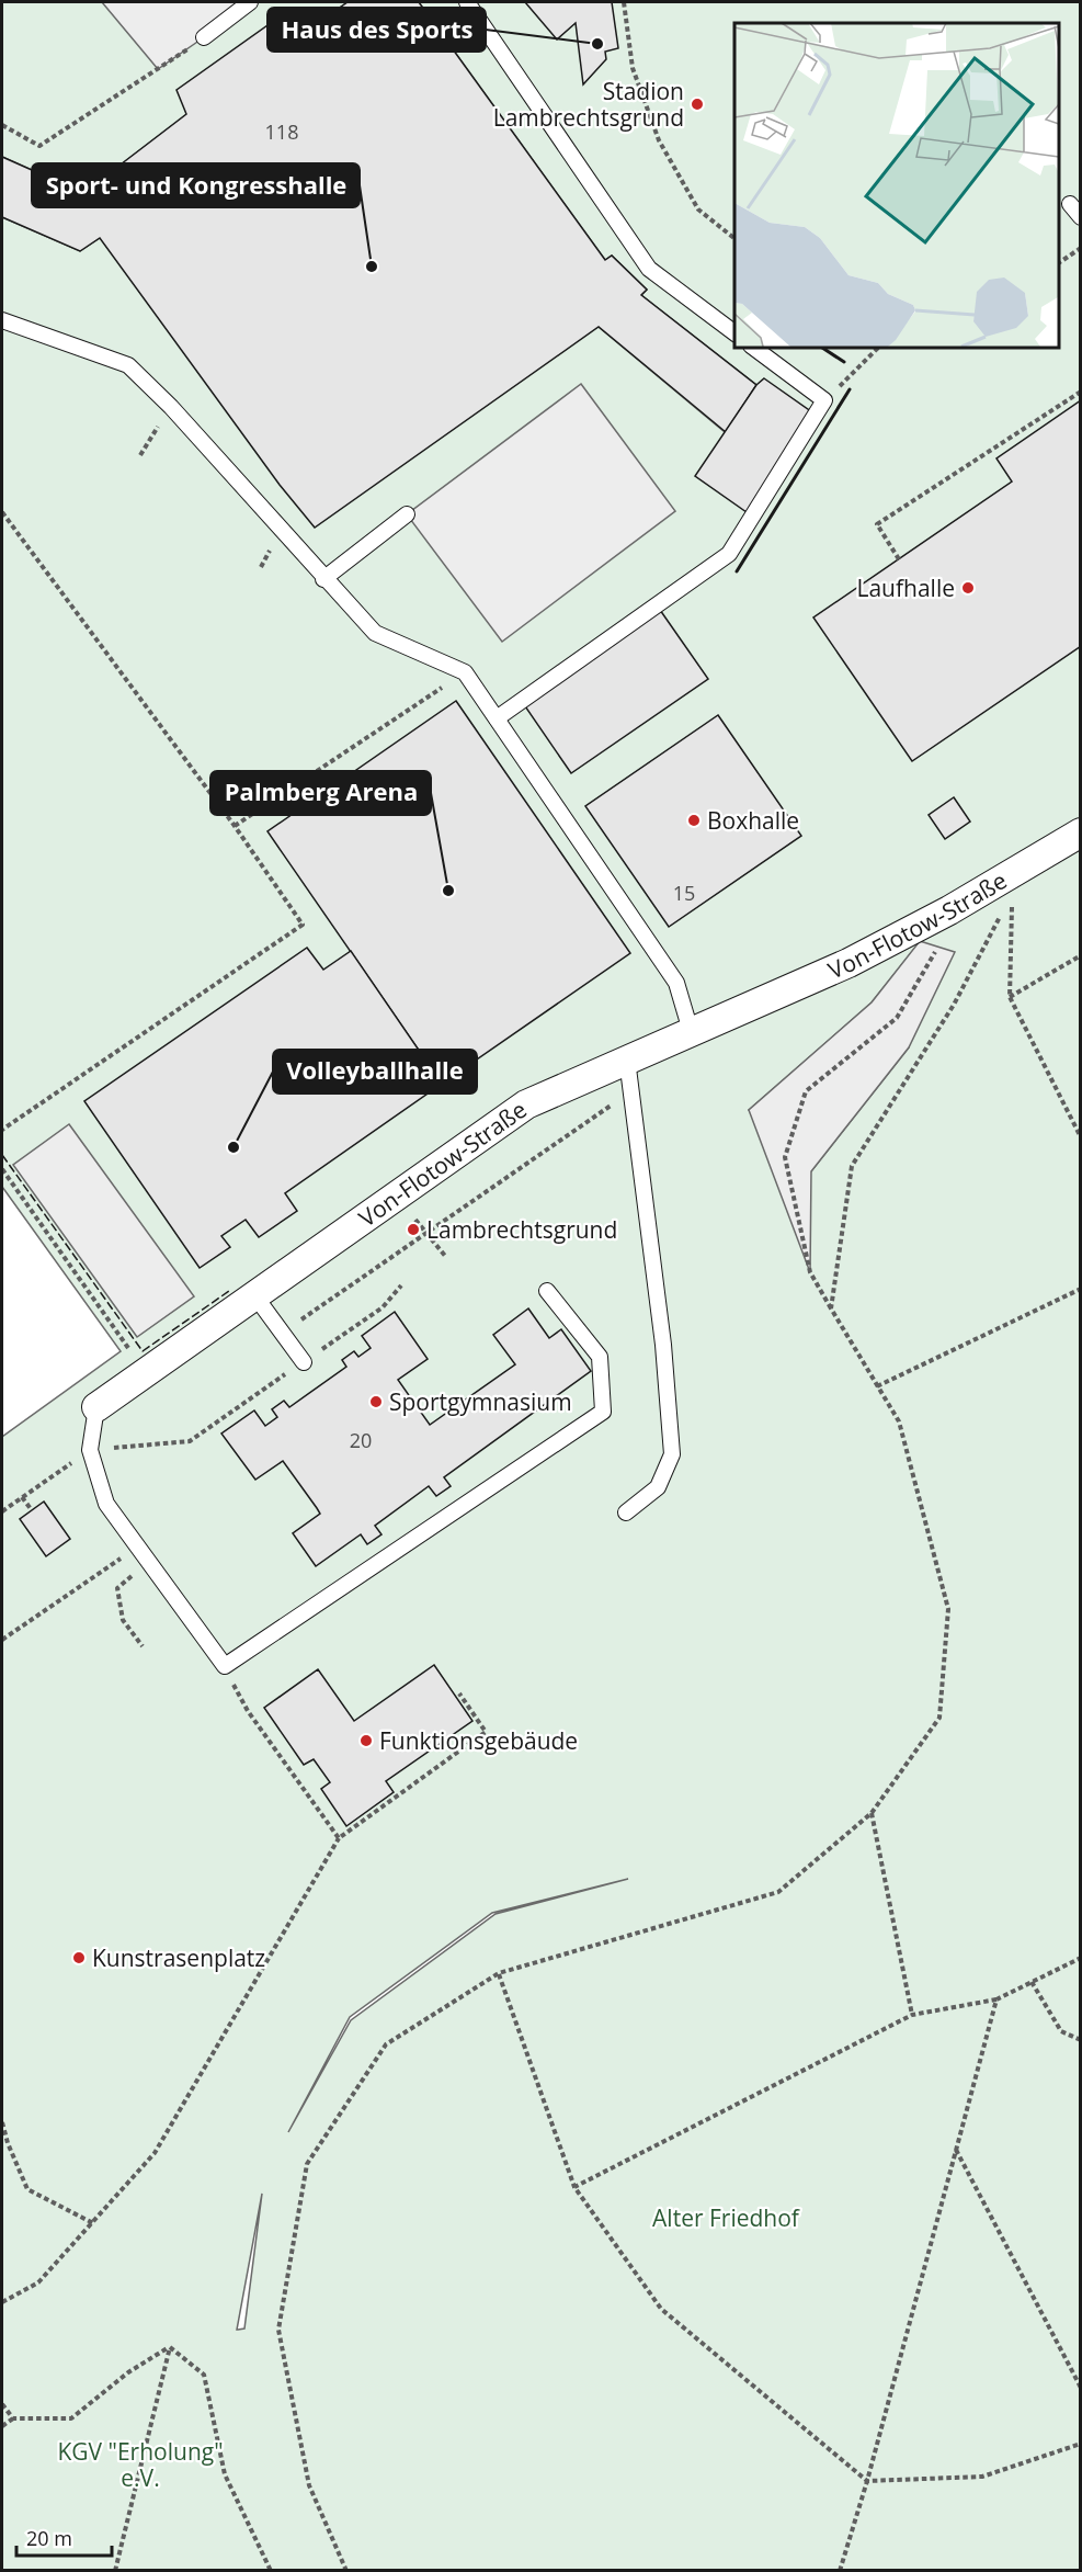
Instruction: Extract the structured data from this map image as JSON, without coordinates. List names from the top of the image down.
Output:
{
  "streets": {
    "street": ["Von-Flotow-Straße"]
  },
  "parks": ["Alter Friedhof", "KGV \"Erholung\" e.V."],
  "places": [
    "Haus des Sports",
    "Stadion Lambrechtsgrund",
    "Sport- und Kongresshalle",
    "Laufhalle",
    "Boxhalle",
    "Palmberg Arena",
    "Volleyballhalle",
    "Lambrechtsgrund",
    "Sportgymnasium",
    "Funktionsgebäude",
    "Kunstrasenplatz"
  ],
  "house_numbers": ["118", "15", "20"],
  "scale_bar": "20 m"
}
